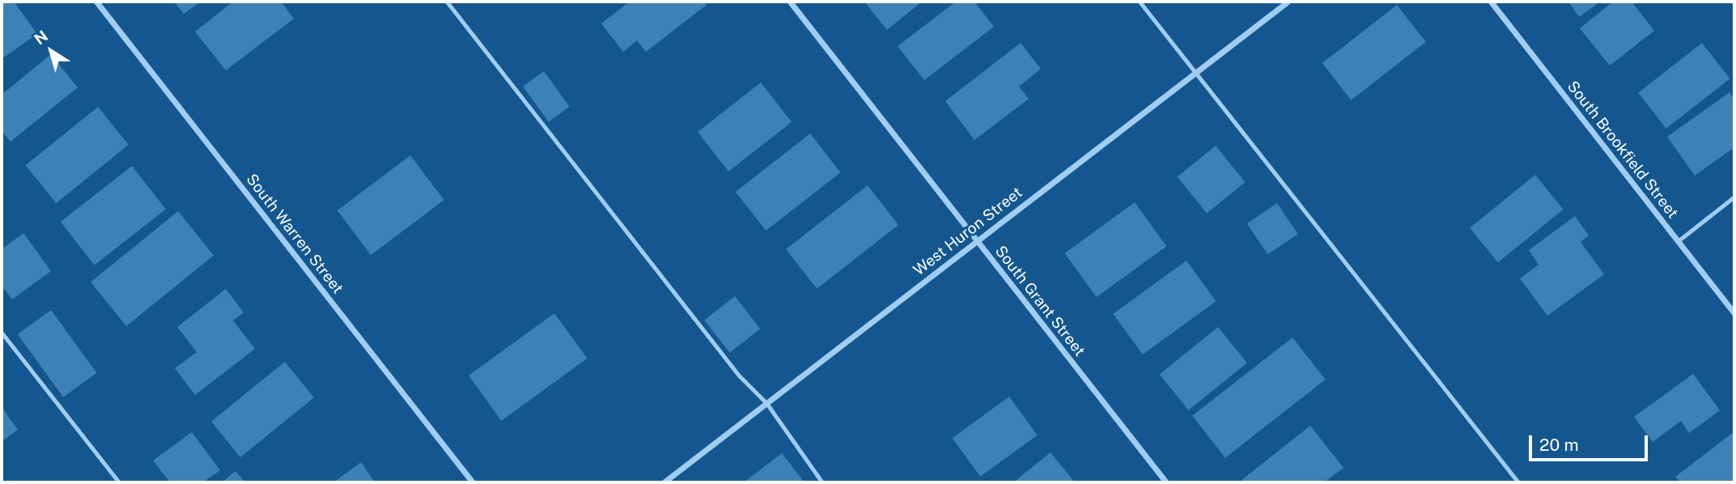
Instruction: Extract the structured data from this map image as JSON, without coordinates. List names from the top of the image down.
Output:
{
  "streets": {
    "street": [
      "South Brookfield Street",
      "West Huron Street",
      "South Warren Street",
      "South Grant Street"
    ]
  },
  "crossings": [
    ["West Huron Street", "South Grant Street"]
  ],
  "scale_bar": "20 m",
  "north": "top left"
}
